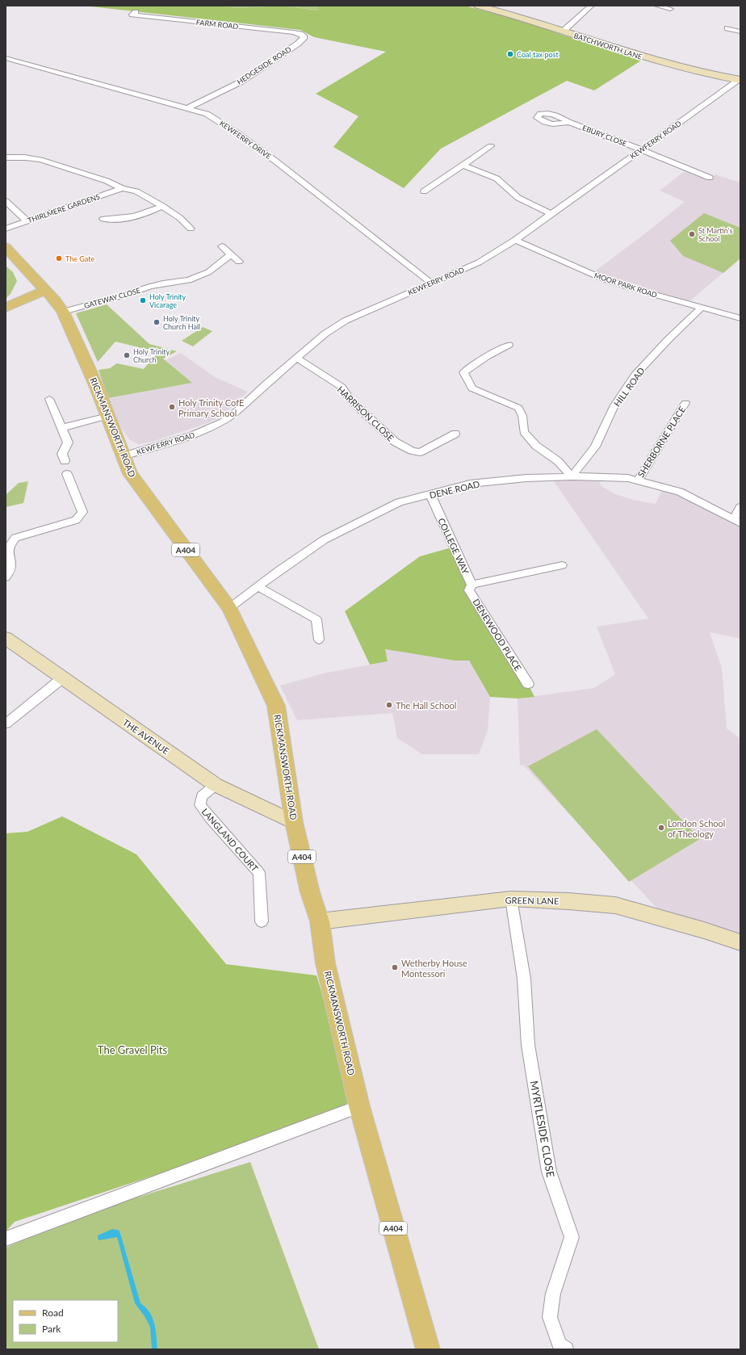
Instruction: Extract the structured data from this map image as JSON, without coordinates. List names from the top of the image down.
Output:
{
  "streets": {
    "main road": ["RICKMANSWORTH ROAD", "A404"],
    "street": [
      "FARM ROAD",
      "BATCHWORTH LANE",
      "HEDGESIDE ROAD",
      "EBURY CLOSE",
      "KEWFERRY DRIVE",
      "KEWFERRY ROAD",
      "THIRLMERE GARDENS",
      "MOOR PARK ROAD",
      "GATEWAY CLOSE",
      "HILL ROAD",
      "HARRISON CLOSE",
      "SHERBORNE PLACE",
      "DENE ROAD",
      "COLLEGE WAY",
      "DENEWOOD PLACE",
      "THE AVENUE",
      "LANGLAND COURT",
      "GREEN LANE",
      "MYRTLESIDE CLOSE"
    ]
  },
  "crossings": [
    ["FARM ROAD", "HEDGESIDE ROAD"],
    ["BATCHWORTH LANE", "KEWFERRY ROAD"],
    ["HEDGESIDE ROAD", "KEWFERRY DRIVE"],
    ["EBURY CLOSE", "KEWFERRY ROAD"],
    ["KEWFERRY DRIVE", "KEWFERRY ROAD"],
    ["KEWFERRY ROAD", "MOOR PARK ROAD"],
    ["KEWFERRY ROAD", "HARRISON CLOSE"],
    ["KEWFERRY ROAD", "RICKMANSWORTH ROAD"],
    ["MOOR PARK ROAD", "HILL ROAD"],
    ["GATEWAY CLOSE", "RICKMANSWORTH ROAD"],
    ["HILL ROAD", "DENE ROAD"],
    ["RICKMANSWORTH ROAD", "DENE ROAD"],
    ["RICKMANSWORTH ROAD", "THE AVENUE"],
    ["RICKMANSWORTH ROAD", "GREEN LANE"],
    ["SHERBORNE PLACE", "DENE ROAD"],
    ["DENE ROAD", "COLLEGE WAY"],
    ["COLLEGE WAY", "DENEWOOD PLACE"],
    ["THE AVENUE", "LANGLAND COURT"],
    ["GREEN LANE", "MYRTLESIDE CLOSE"]
  ],
  "parks": ["The Gravel Pits"],
  "places": [
    "Coal tax post",
    "St Martin's School",
    "The Gate",
    "Holy Trinity Vicarage",
    "Holy Trinity Church Hall",
    "Holy Trinity Church",
    "Holy Trinity CofE Primary School",
    "The Hall School",
    "London School of Theology",
    "Wetherby House Montessori"
  ],
  "legend": ["Road", "Park"]
}
